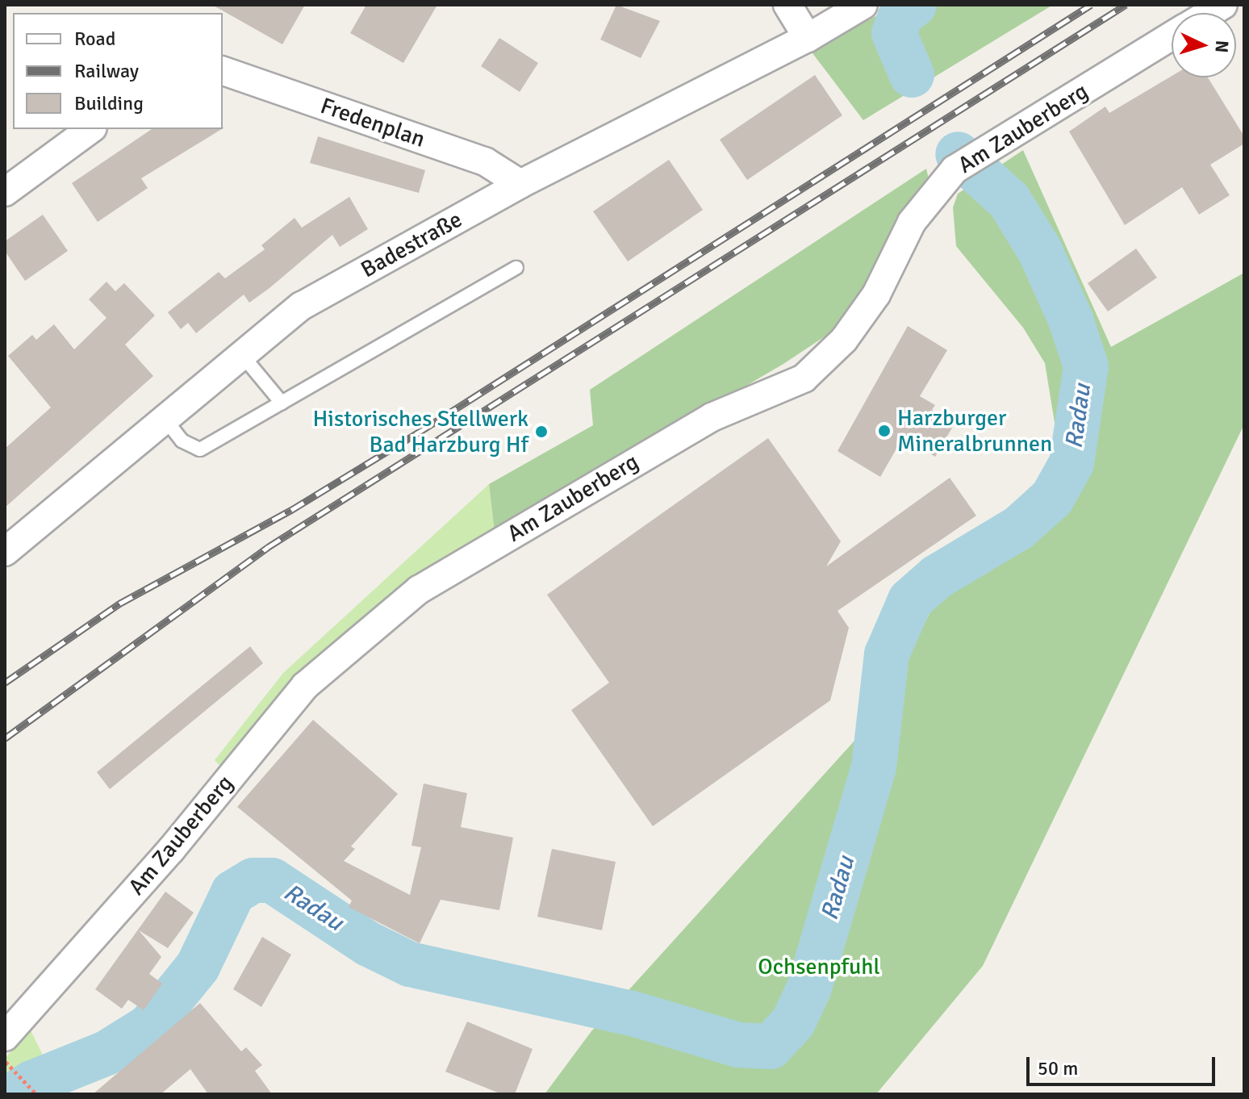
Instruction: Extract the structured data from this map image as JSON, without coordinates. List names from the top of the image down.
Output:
{
  "streets": {
    "street": ["Fredenplan", "Am Zauberberg", "Badestraße"]
  },
  "crossings": [
    ["Fredenplan", "Badestraße"]
  ],
  "water": ["Radau"],
  "parks": ["Ochsenpfuhl"],
  "places": ["Harzburger Mineralbrunnen", "Historisches Stellwerk Bad Harzburg Hf"],
  "legend": ["Road", "Railway", "Building"],
  "scale_bar": "50 m",
  "north": "right"
}
